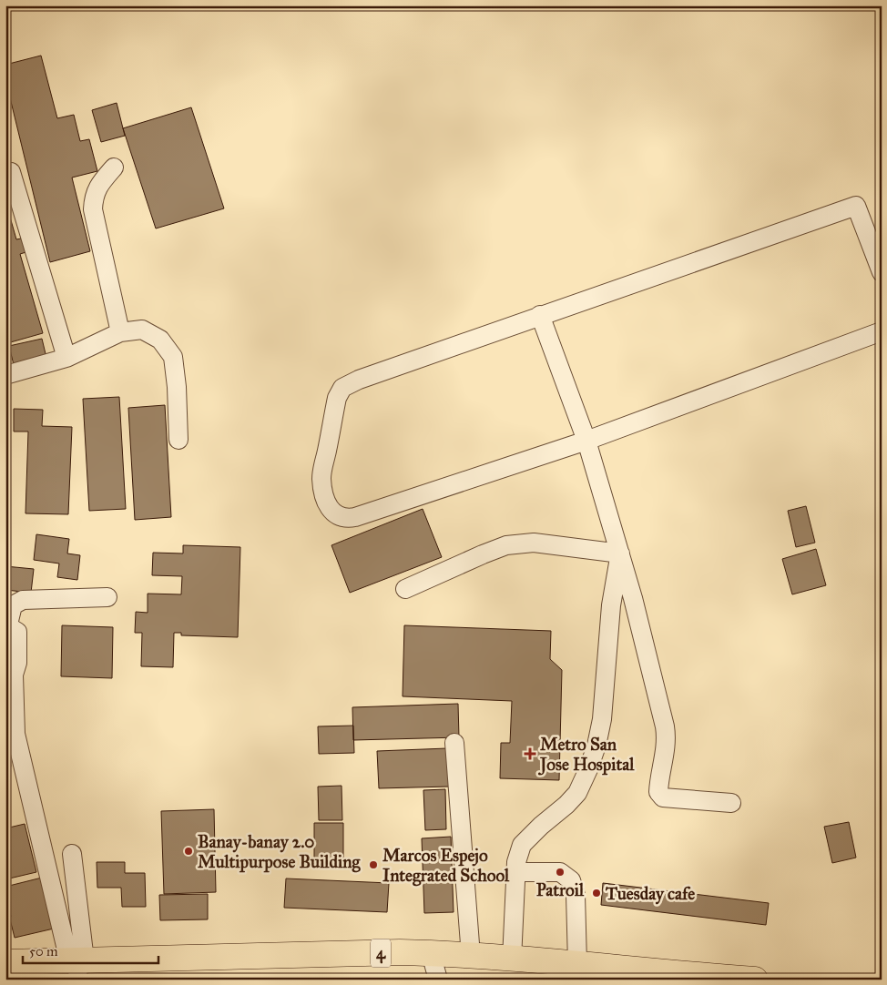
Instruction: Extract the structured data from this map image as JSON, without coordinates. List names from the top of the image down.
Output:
{
  "streets": {
    "highway": ["4"]
  },
  "places": {
    "health": ["Metro San Jose Hospital"],
    "other": [
      "Banay-banay 2.0 Multipurpose Building",
      "Marcos Espejo Integrated School",
      "Patroil",
      "Tuesday cafe"
    ]
  },
  "scale_bar": "50 m"
}
